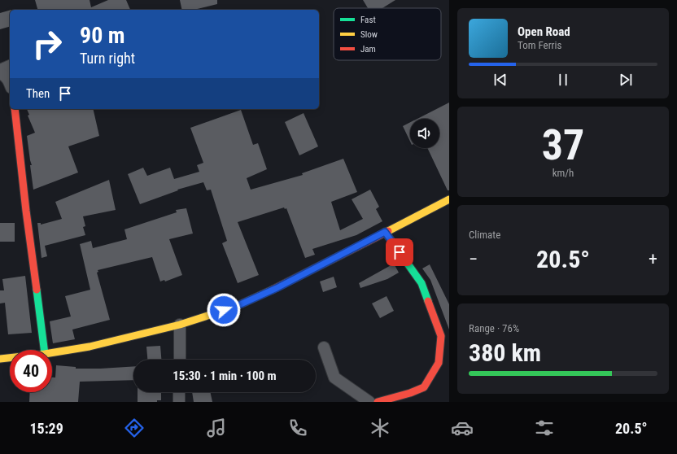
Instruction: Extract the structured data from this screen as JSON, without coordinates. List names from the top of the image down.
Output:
{
  "legend": ["Fast", "Slow", "Jam"],
  "page": {
    "turn": ["90 m", "Turn right"],
    "song": ["Open Road", "Tom Ferris"],
    "then": "Then",
    "tile": [
      ["37", "km/h"],
      "Climate",
      ["Range · 76%", "380 km"]
    ],
    "heat": ["−", "20.5°", "+"],
    "limit": "40",
    "trip": "15:30 · 1 min · 100 m",
    "tabs": ["15:29", "20.5°"]
  }
}
